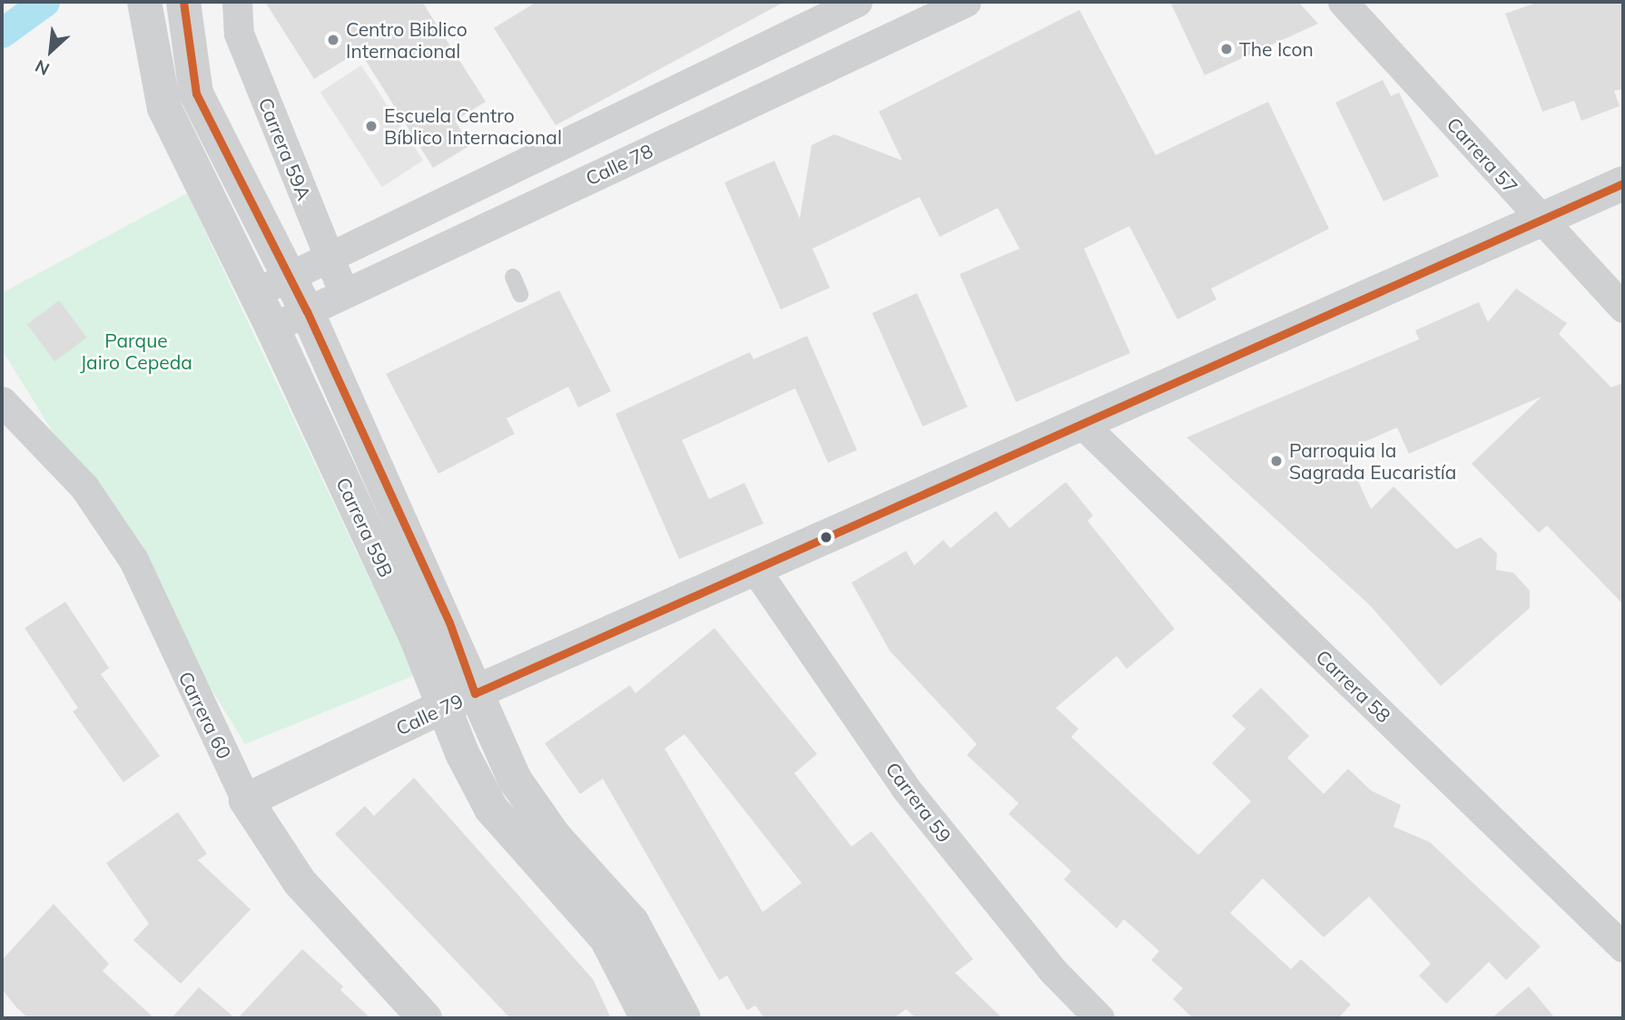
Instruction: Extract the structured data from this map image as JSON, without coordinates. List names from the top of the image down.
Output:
{
  "streets": {
    "street": [
      "Carrera 59A",
      "Carrera 57",
      "Calle 78",
      "Carrera 59B",
      "Carrera 58",
      "Calle 79",
      "Carrera 60",
      "Carrera 59"
    ]
  },
  "crossings": [
    ["Carrera 59A", "Calle 78"],
    ["Carrera 57", "Calle 79"],
    ["Calle 78", "Carrera 59B"],
    ["Carrera 59B", "Calle 79"],
    ["Carrera 58", "Calle 79"],
    ["Calle 79", "Carrera 60"],
    ["Calle 79", "Carrera 59"]
  ],
  "parks": ["Parque Jairo Cepeda"],
  "places": [
    "Centro Biblico Internacional",
    "The Icon",
    "Escuela Centro Bíblico Internacional",
    "Parroquia la Sagrada Eucaristía"
  ],
  "north": "bottom left"
}
